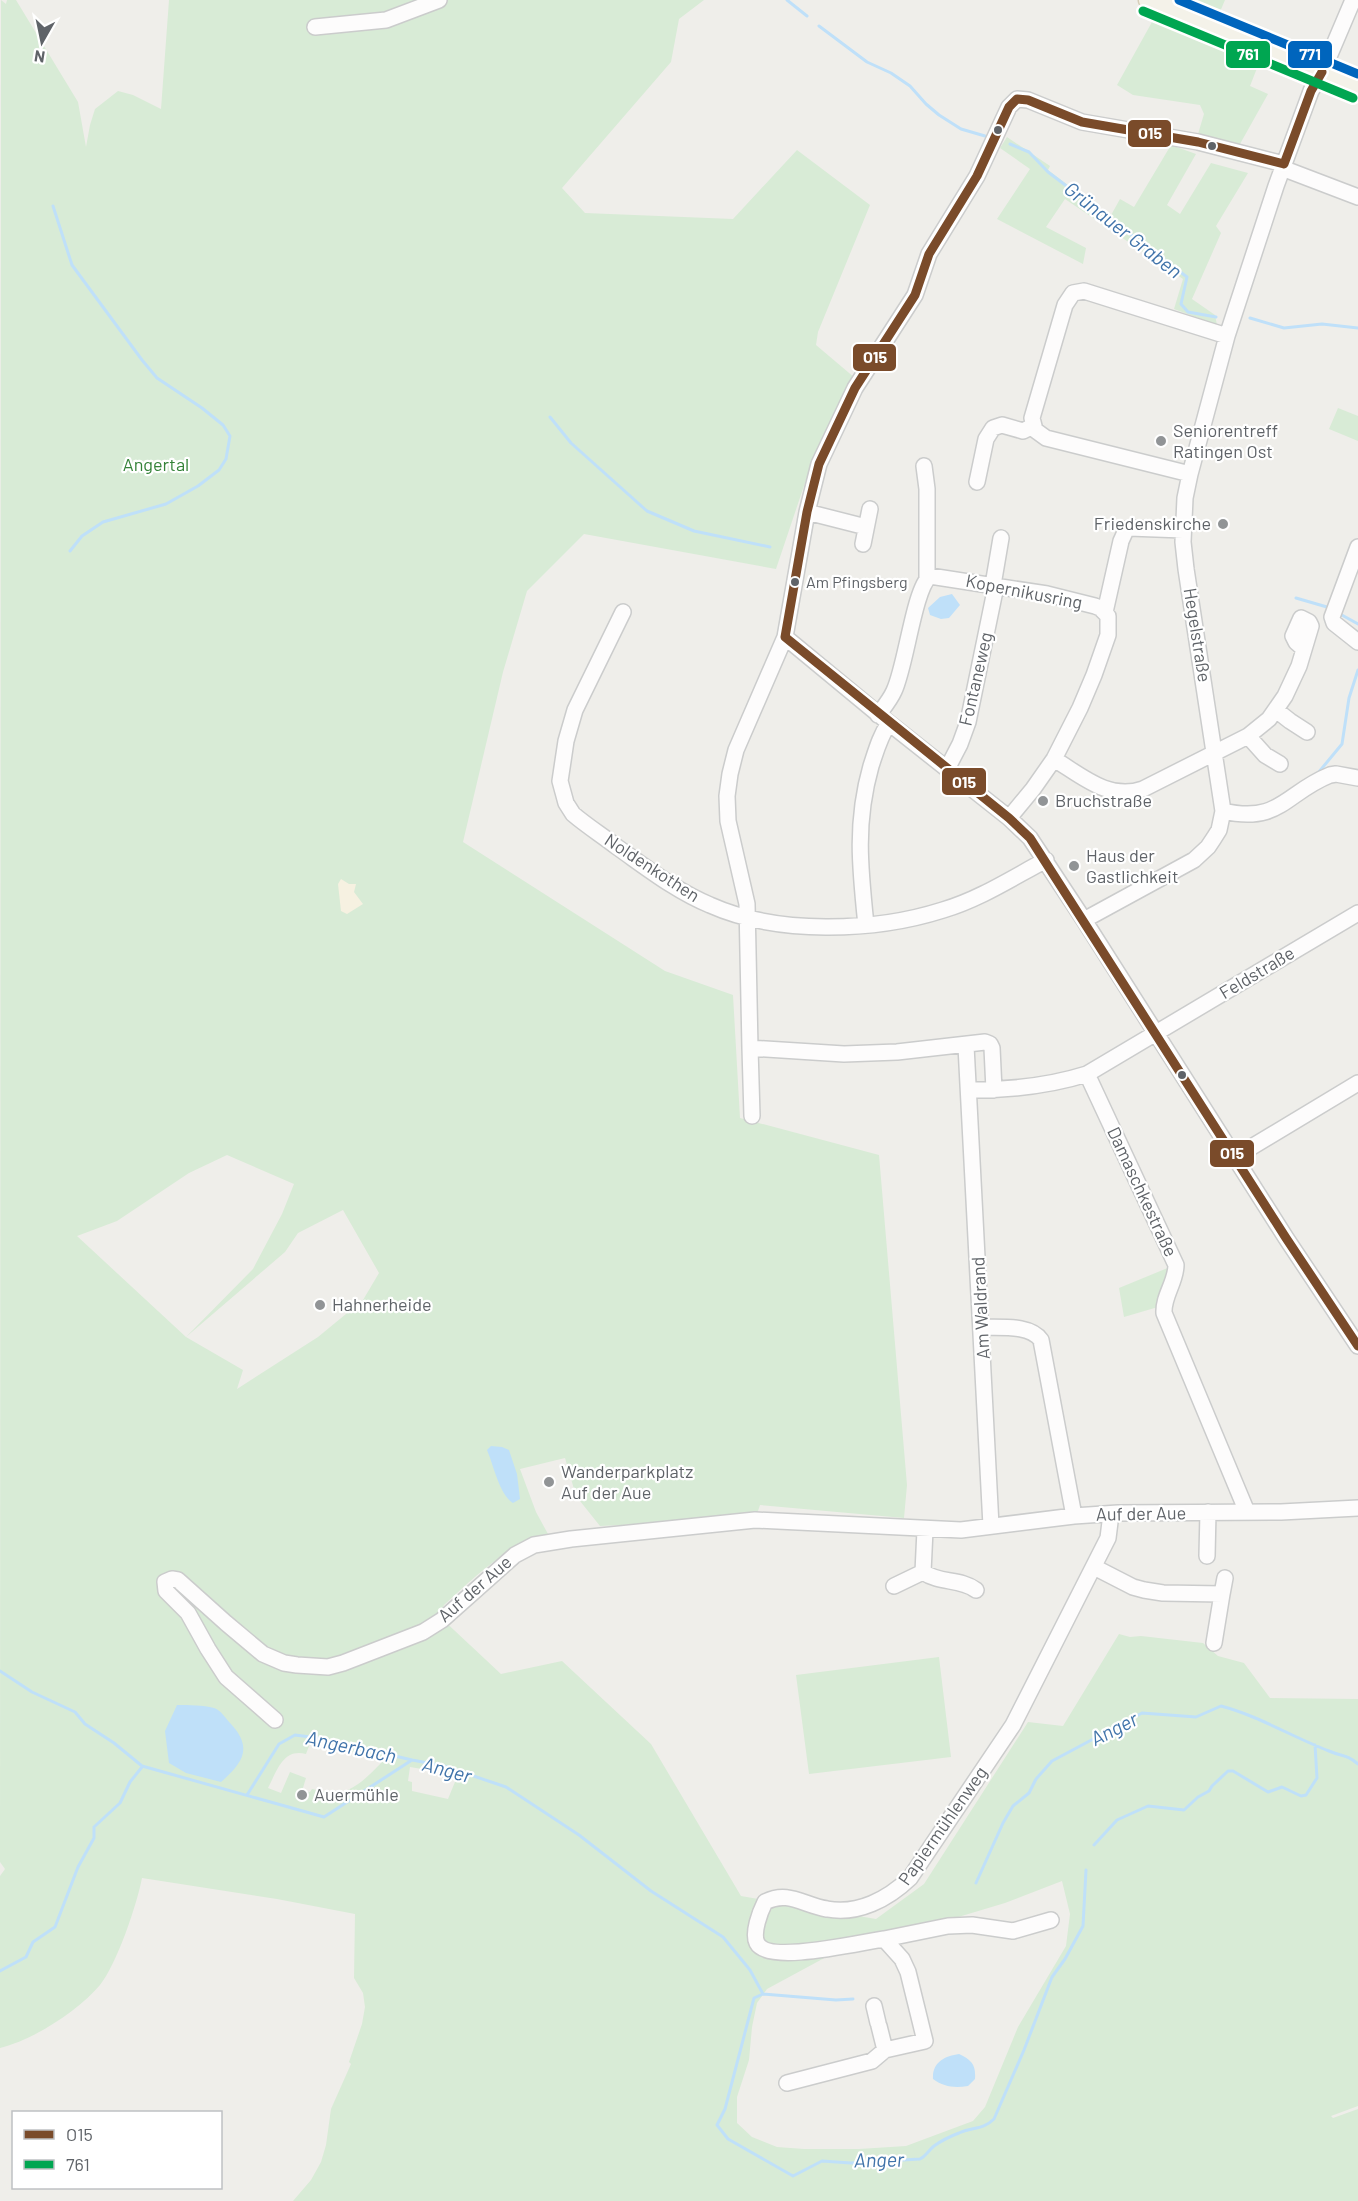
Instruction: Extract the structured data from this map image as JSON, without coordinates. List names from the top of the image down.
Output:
{
  "streets": {
    "street": [
      "Kopernikusring",
      "Hegelstraße",
      "Fontaneweg",
      "Noldenkothen",
      "Feldstraße",
      "Damaschkestraße",
      "Am Waldrand",
      "Auf der Aue",
      "Papiermühlenweg"
    ]
  },
  "crossings": [
    ["Kopernikusring", "Fontaneweg"],
    ["Feldstraße", "Damaschkestraße"],
    ["Feldstraße", "Am Waldrand"],
    ["Damaschkestraße", "Auf der Aue"],
    ["Am Waldrand", "Auf der Aue"],
    ["Auf der Aue", "Papiermühlenweg"]
  ],
  "water": ["Grünauer Graben", "Anger", "Angerbach"],
  "parks": ["Angertal"],
  "places": [
    "Seniorentreff Ratingen Ost",
    "Friedenskirche",
    "Am Pfingsberg",
    "Bruchstraße",
    "Haus der Gastlichkeit",
    "Hahnerheide",
    "Wanderparkplatz Auf der Aue",
    "Auermühle"
  ],
  "lines": ["transit line 771", "transit line 761", "transit line O15"],
  "legend": ["O15", "761"],
  "north": "bottom"
}
